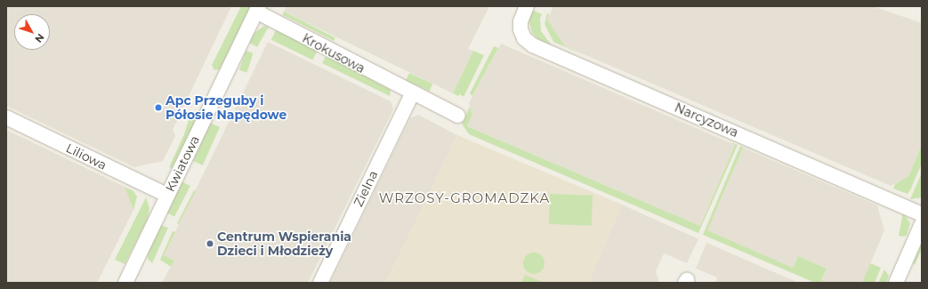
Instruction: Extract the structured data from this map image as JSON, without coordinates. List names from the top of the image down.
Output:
{
  "streets": {
    "street": [
      "Krokusowa",
      "Narcyzowa",
      "Liliowa",
      "Kwiatowa",
      "Zielna"
    ]
  },
  "crossings": [
    ["Krokusowa", "Kwiatowa"],
    ["Krokusowa", "Zielna"],
    ["Liliowa", "Kwiatowa"]
  ],
  "districts": ["WRZOSY-GROMADZKA"],
  "places": ["Apc Przeguby i Półosie Napędowe", "Centrum Wspierania Dzieci i Młodzieży"],
  "north": "bottom right"
}
